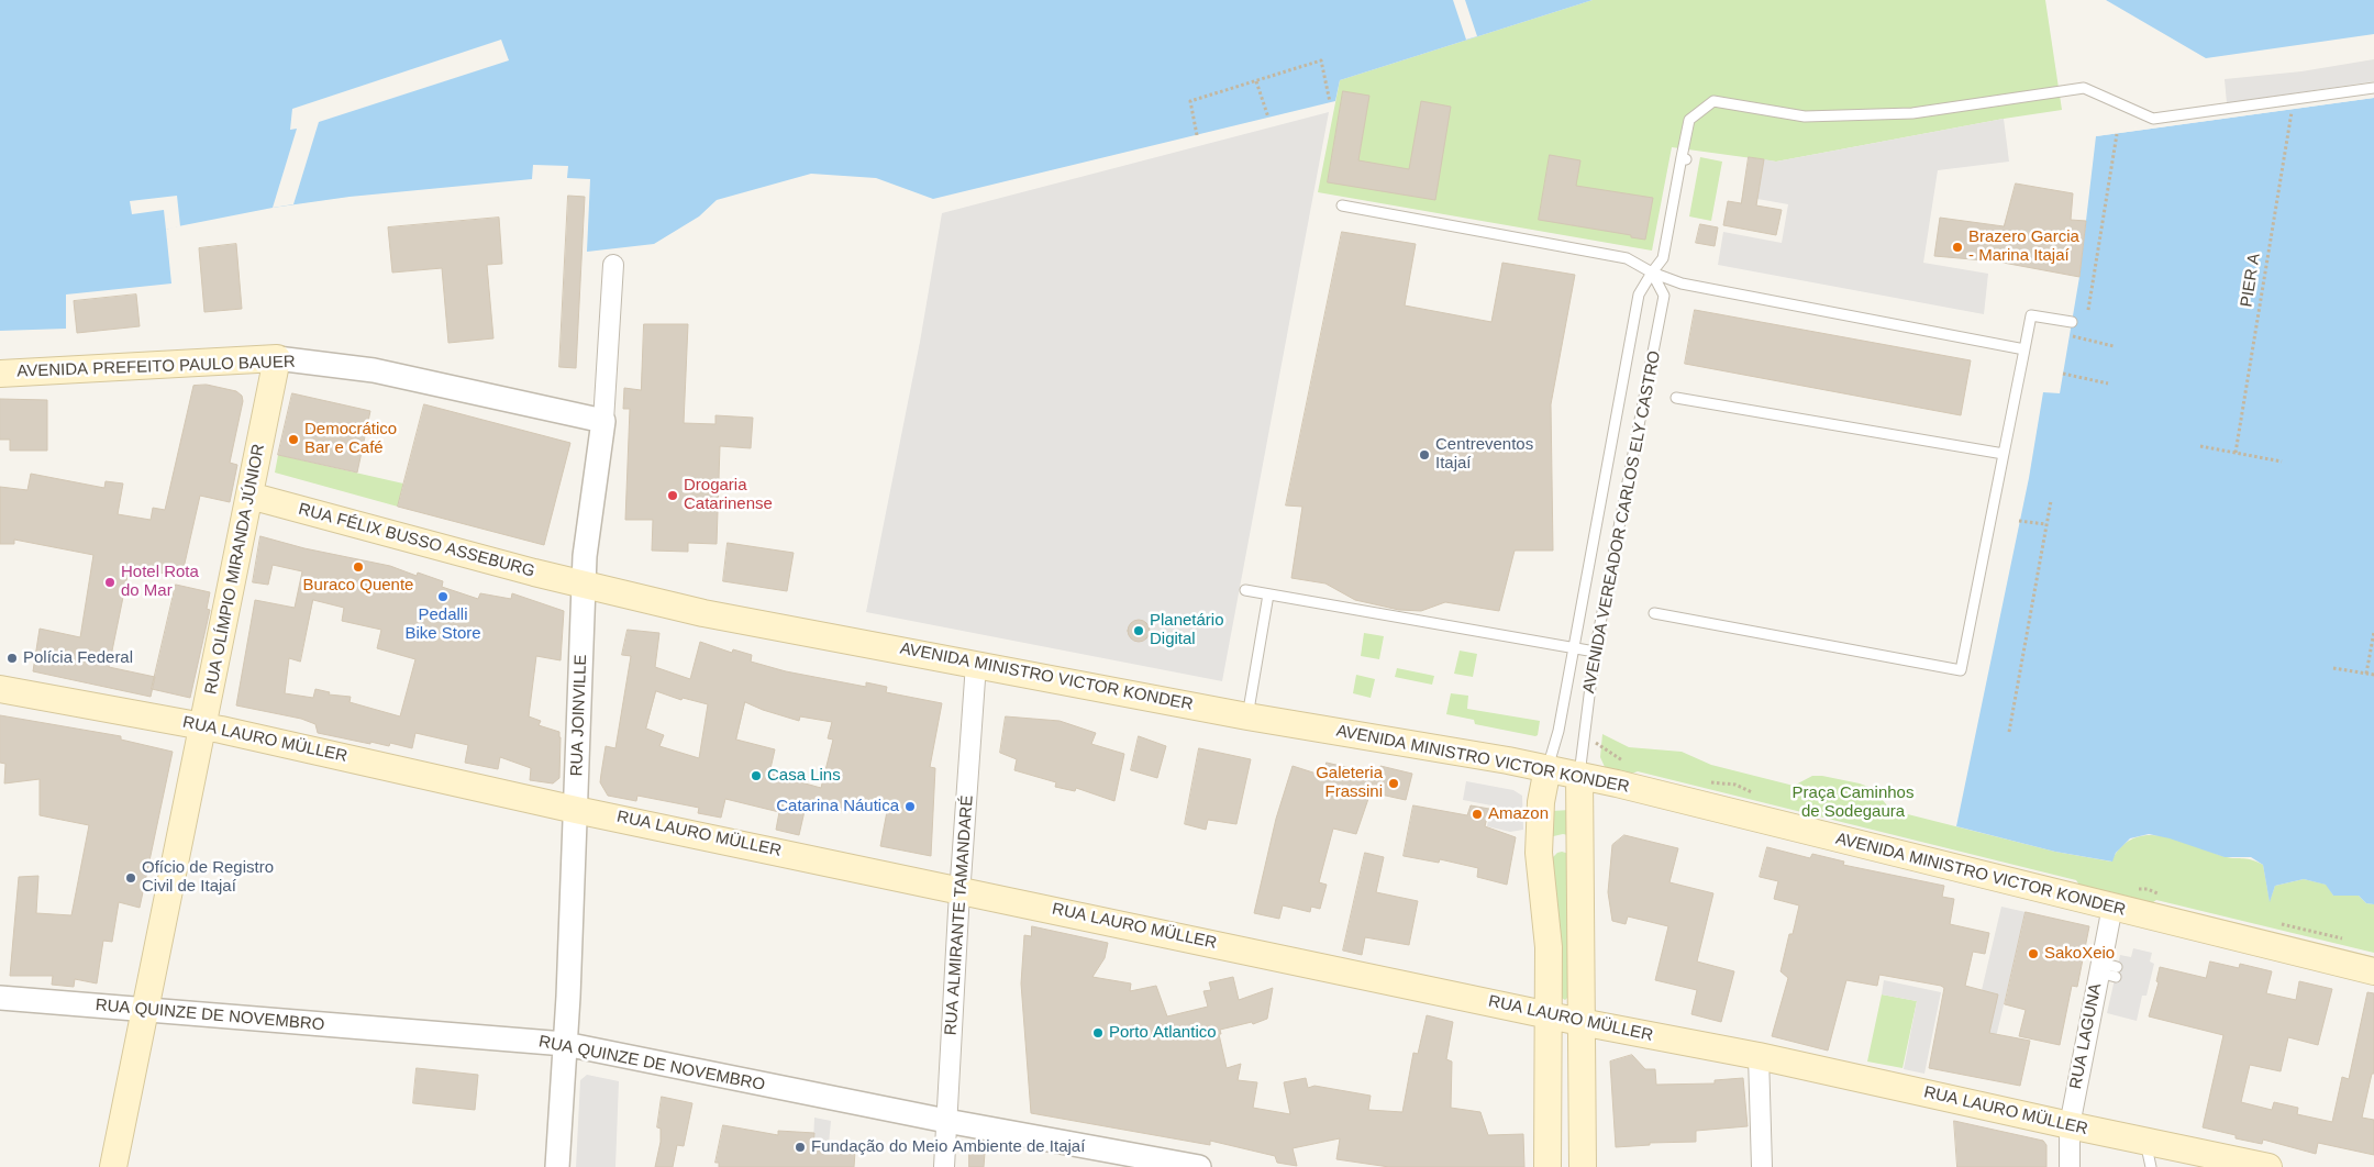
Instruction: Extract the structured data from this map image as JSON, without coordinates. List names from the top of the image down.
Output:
{
  "streets": {
    "main road": [
      "AVENIDA PREFEITO PAULO BAUER",
      "RUA FÉLIX BUSSO ASSEBURG",
      "RUA OLÍMPIO MIRANDA JÚNIOR",
      "AVENIDA MINISTRO VICTOR KONDER",
      "RUA LAURO MÜLLER"
    ],
    "street": [
      "RUA JOINVILLE",
      "RUA ALMIRANTE TAMANDARÉ",
      "RUA QUINZE DE NOVEMBRO",
      "RUA LAGUNA"
    ],
    "lane": ["AVENIDA VEREADOR CARLOS ELY CASTRO"],
    "path": ["PIER A"]
  },
  "crossings": [
    ["AVENIDA PREFEITO PAULO BAUER", "RUA OLÍMPIO MIRANDA JÚNIOR"],
    ["AVENIDA PREFEITO PAULO BAUER", "RUA JOINVILLE"],
    ["AVENIDA VEREADOR CARLOS ELY CASTRO", "AVENIDA MINISTRO VICTOR KONDER"],
    ["RUA FÉLIX BUSSO ASSEBURG", "RUA OLÍMPIO MIRANDA JÚNIOR"],
    ["RUA FÉLIX BUSSO ASSEBURG", "AVENIDA MINISTRO VICTOR KONDER"],
    ["RUA FÉLIX BUSSO ASSEBURG", "RUA JOINVILLE"],
    ["RUA OLÍMPIO MIRANDA JÚNIOR", "RUA LAURO MÜLLER"],
    ["RUA OLÍMPIO MIRANDA JÚNIOR", "RUA QUINZE DE NOVEMBRO"],
    ["AVENIDA MINISTRO VICTOR KONDER", "RUA JOINVILLE"],
    ["AVENIDA MINISTRO VICTOR KONDER", "RUA ALMIRANTE TAMANDARÉ"],
    ["AVENIDA MINISTRO VICTOR KONDER", "RUA LAGUNA"],
    ["RUA JOINVILLE", "RUA LAURO MÜLLER"],
    ["RUA JOINVILLE", "RUA QUINZE DE NOVEMBRO"],
    ["RUA LAURO MÜLLER", "RUA ALMIRANTE TAMANDARÉ"],
    ["RUA LAURO MÜLLER", "RUA LAGUNA"],
    ["RUA ALMIRANTE TAMANDARÉ", "RUA QUINZE DE NOVEMBRO"]
  ],
  "parks": ["Praça Caminhos de Sodegaura"],
  "places": [
    "Brazero Garcia - Marina Itajaí",
    "Democrático Bar e Café",
    "Centreventos Itajaí",
    "Drogaria Catarinense",
    "Buraco Quente",
    "Hotel Rota do Mar",
    "Pedalli Bike Store",
    "Planetário Digital",
    "Polícia Federal",
    "Casa Lins",
    "Galeteria Frassini",
    "Catarina Náutica",
    "Amazon",
    "Ofício de Registro Civil de Itajaí",
    "SakoXeio",
    "Porto Atlantico",
    "Fundação do Meio Ambiente de Itajaí"
  ]
}
